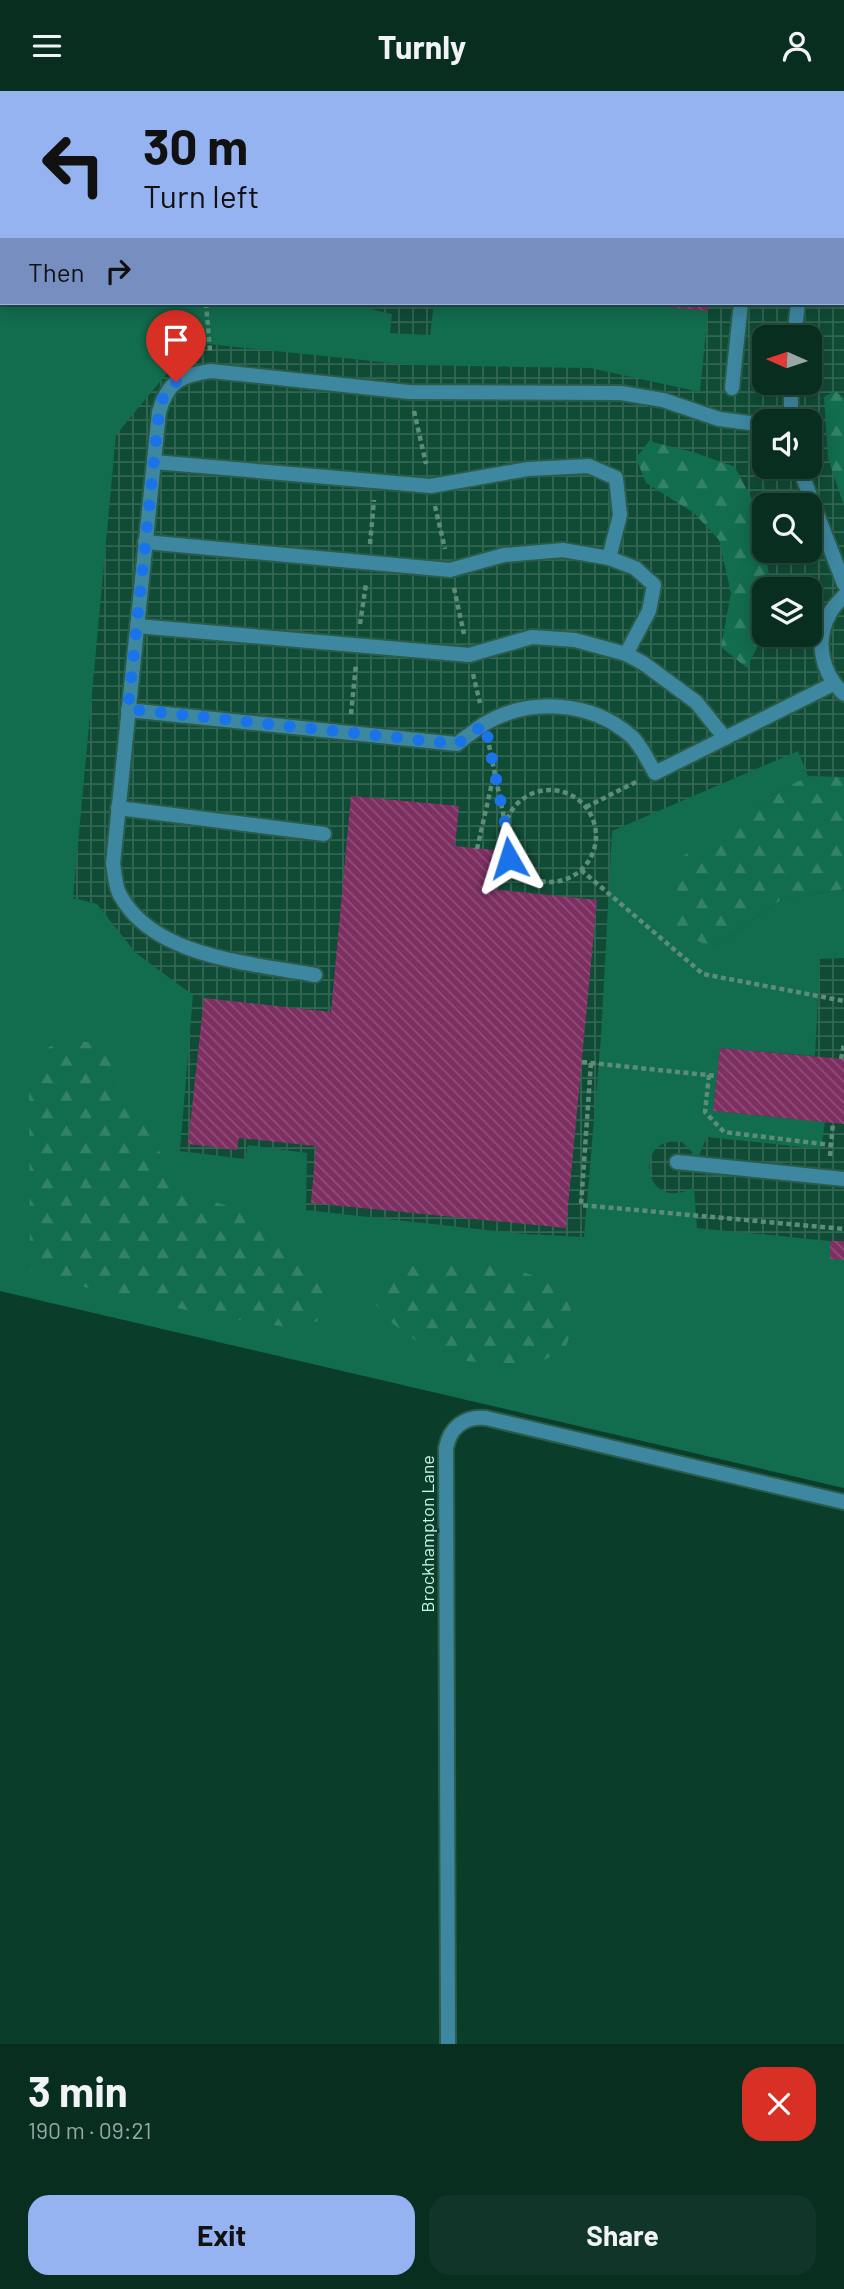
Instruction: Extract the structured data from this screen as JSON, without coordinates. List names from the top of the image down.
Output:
{
  "streets": {
    "street": ["Brockhampton Lane"]
  },
  "north": "left",
  "page": {
    "header": "Turnly",
    "turn": ["30 m", "Turn left"],
    "then": "Then",
    "heading": ["3 min", "190 m · 09:21"],
    "buttons": ["Exit", "Share"]
  }
}
